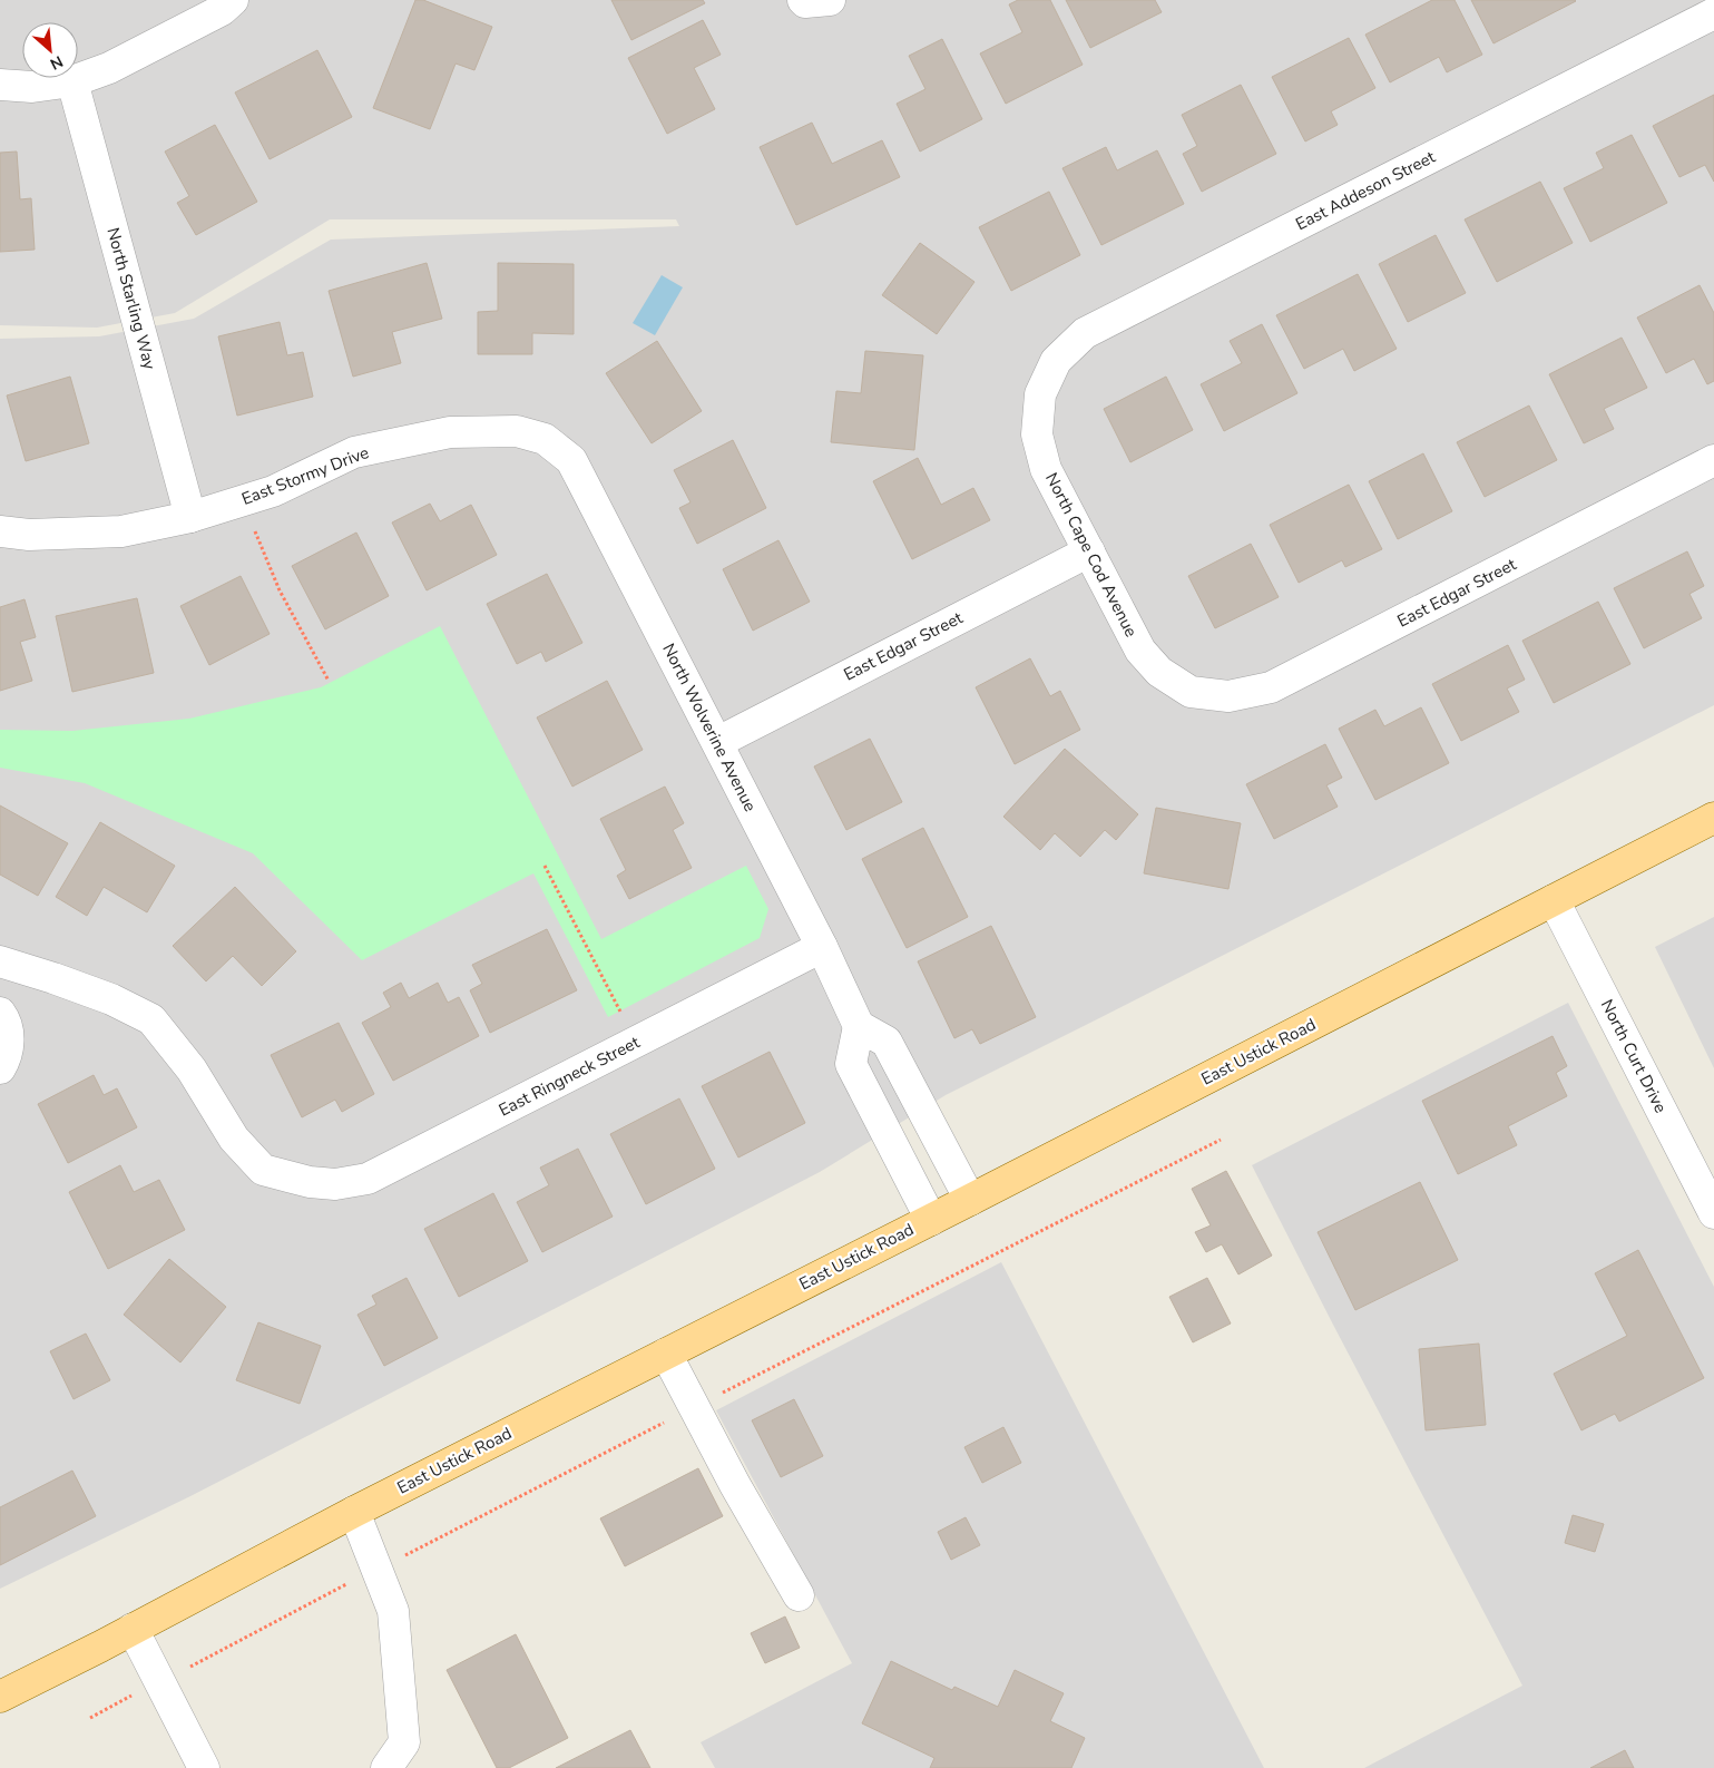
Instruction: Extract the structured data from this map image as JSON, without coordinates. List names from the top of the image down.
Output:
{
  "streets": {
    "main road": ["East Ustick Road"],
    "street": [
      "East Addeson Street",
      "North Starling Way",
      "East Stormy Drive",
      "North Cape Cod Avenue",
      "East Edgar Street",
      "North Wolverine Avenue",
      "North Curt Drive",
      "East Ringneck Street"
    ]
  },
  "crossings": [
    ["East Addeson Street", "North Cape Cod Avenue"],
    ["North Starling Way", "East Stormy Drive"],
    ["East Stormy Drive", "North Wolverine Avenue"],
    ["North Cape Cod Avenue", "East Edgar Street"],
    ["East Edgar Street", "North Wolverine Avenue"],
    ["North Wolverine Avenue", "East Ringneck Street"],
    ["East Ustick Road", "North Curt Drive"]
  ],
  "north": "bottom right"
}
